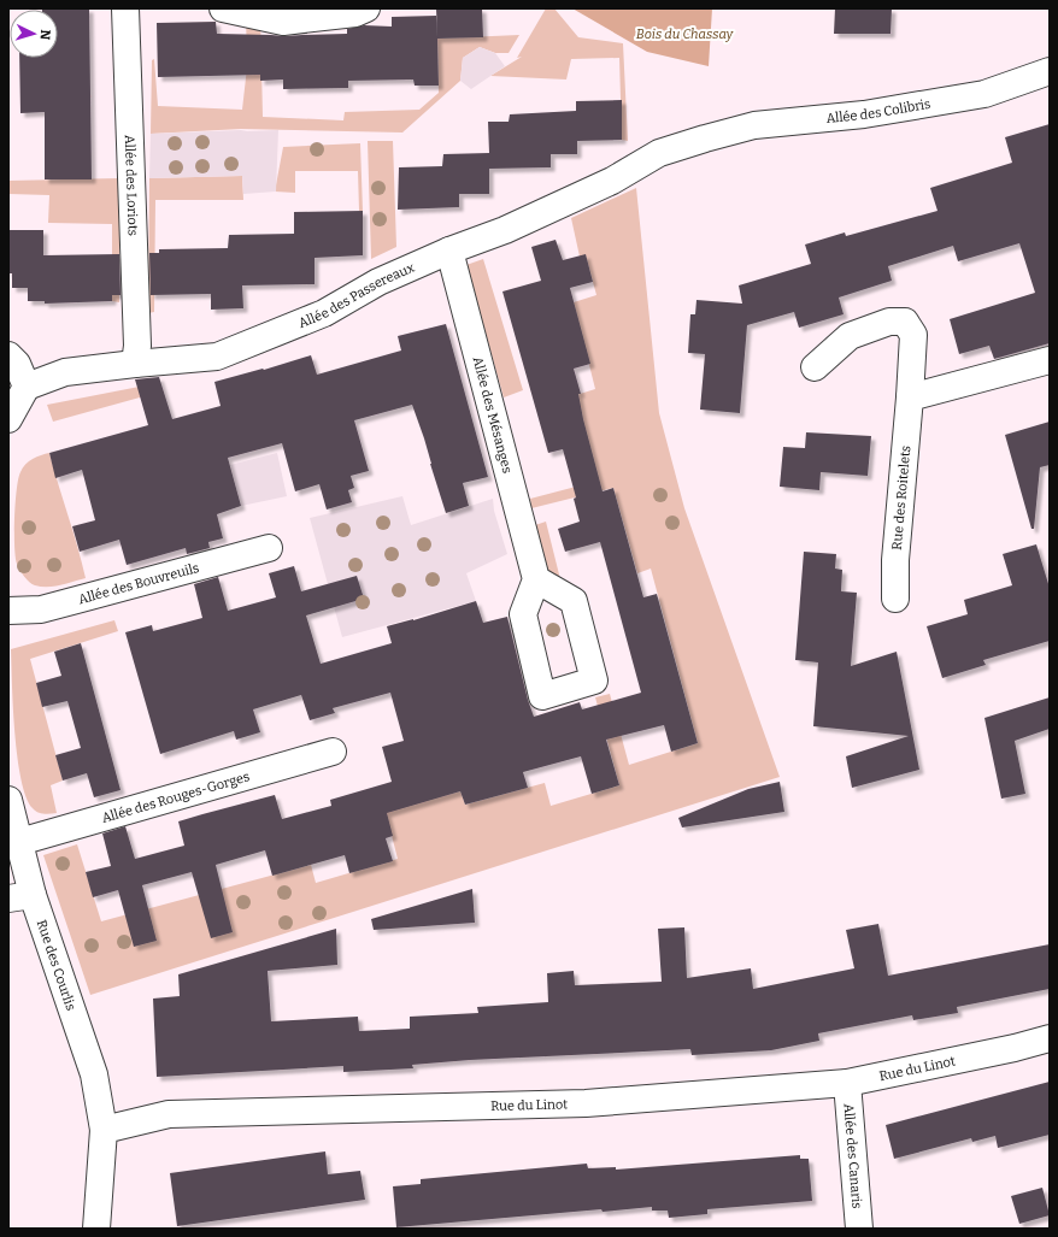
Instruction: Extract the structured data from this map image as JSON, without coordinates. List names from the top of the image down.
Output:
{
  "streets": {
    "street": [
      "Allée des Colibris",
      "Allée des Loriots",
      "Allée des Passereaux",
      "Allée des Mésanges",
      "Rue des Roitelets",
      "Allée des Bouvreuils",
      "Allée des Rouges-Gorges",
      "Rue des Courlis",
      "Rue du Linot",
      "Allée des Canaris"
    ]
  },
  "crossings": [
    ["Allée des Colibris", "Allée des Passereaux"],
    ["Allée des Loriots", "Allée des Passereaux"],
    ["Allée des Passereaux", "Allée des Mésanges"],
    ["Allée des Rouges-Gorges", "Rue des Courlis"],
    ["Rue des Courlis", "Rue du Linot"],
    ["Rue du Linot", "Allée des Canaris"]
  ],
  "parks": ["Bois du Chassay"],
  "north": "right"
}
